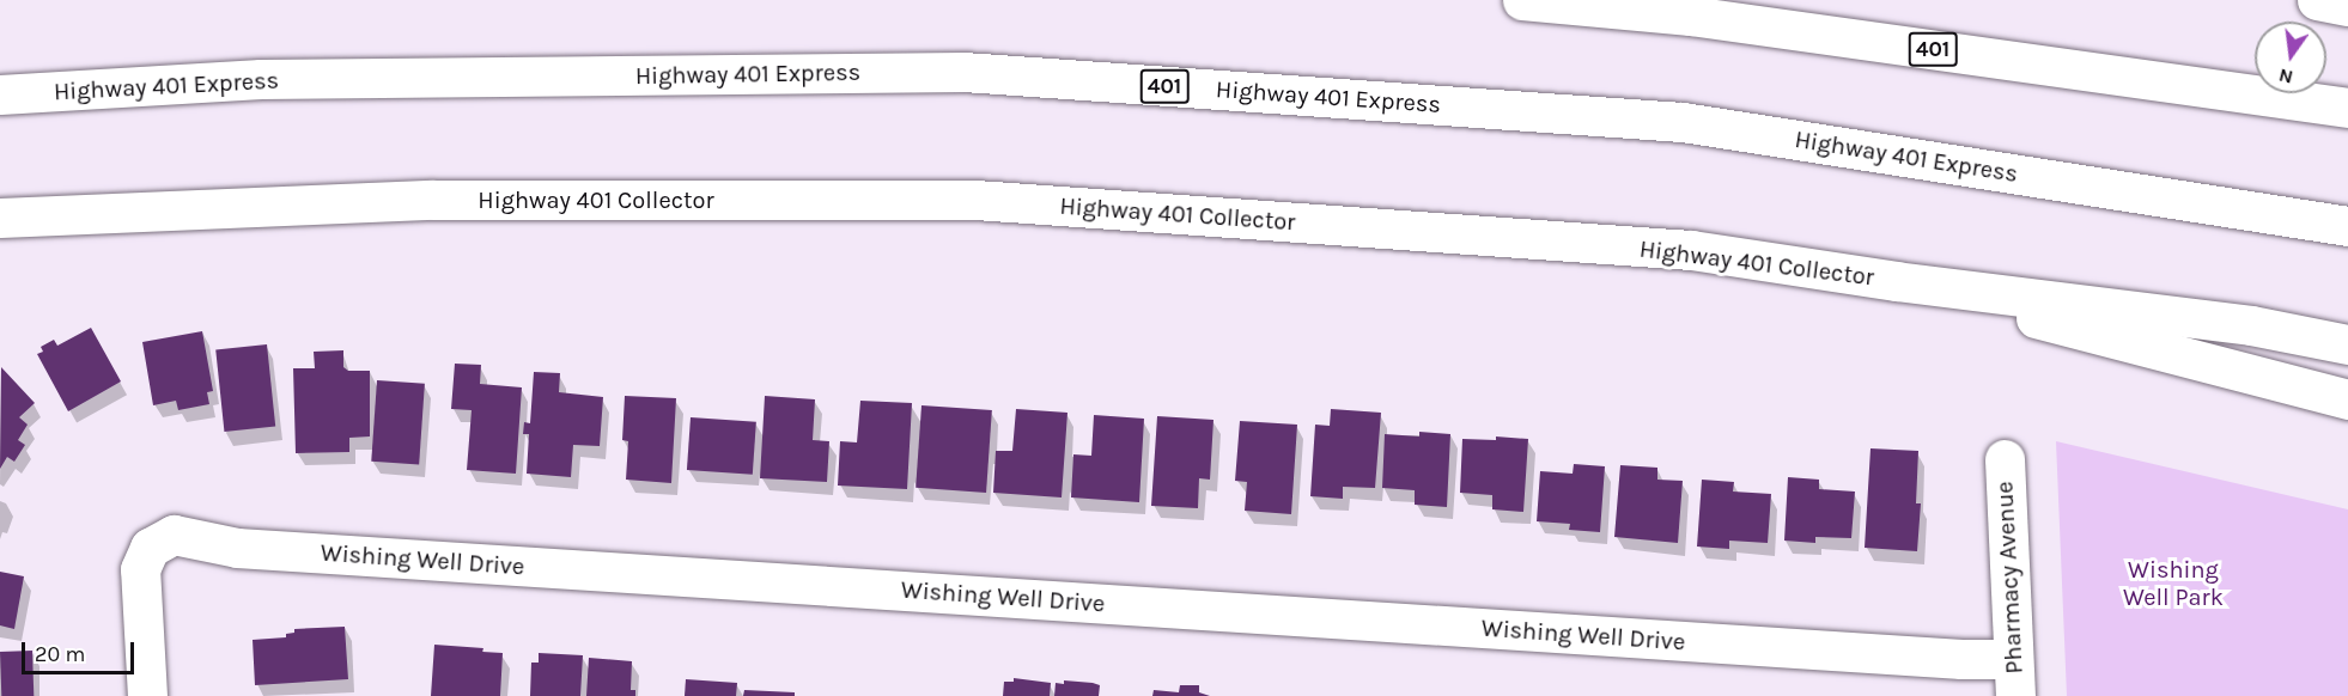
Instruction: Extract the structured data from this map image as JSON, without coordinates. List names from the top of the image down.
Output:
{
  "streets": {
    "main road": [
      "401",
      "Highway 401 Express",
      "Highway 401 Collector",
      "Wishing Well Drive",
      "Pharmacy Avenue"
    ]
  },
  "crossings": [
    ["Wishing Well Drive", "Pharmacy Avenue"]
  ],
  "parks": ["Wishing Well Park"],
  "scale_bar": "20 m",
  "north": "bottom"
}
